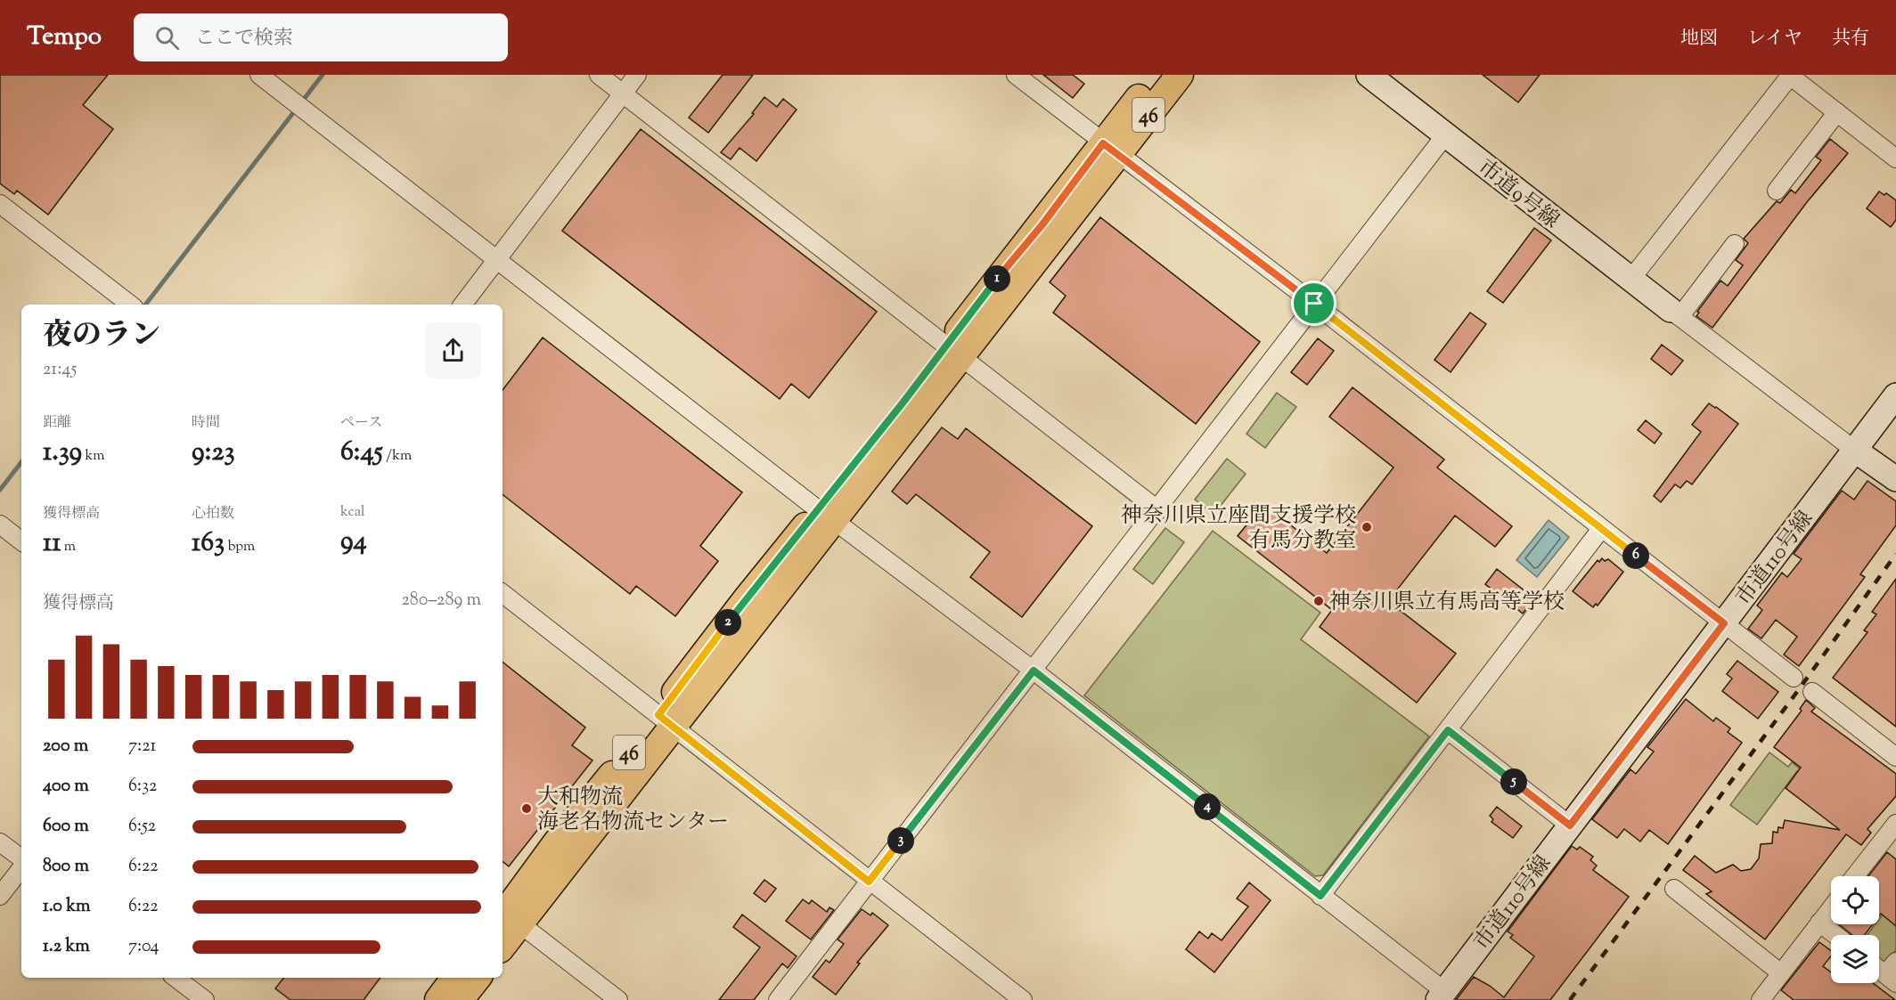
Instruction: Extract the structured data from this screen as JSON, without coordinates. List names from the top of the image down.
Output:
{
  "streets": {
    "main road": ["46"],
    "street": ["市道9号線", "市道110号線"]
  },
  "places": ["神奈川県立座間支援学校 有馬分教室", "神奈川県立有馬高等学校", "大和物流 海老名物流センター"],
  "page": {
    "header": "Tempo",
    "search": "ここで検索",
    "nav": ["地図", "レイヤ", "共有"],
    "pins": [
      "1",
      "6",
      "2",
      "5",
      "4",
      "3"
    ],
    "heading": ["夜のラン", "21:45"],
    "stats": [
      ["距離", "1.39 km"],
      ["時間", "9:23"],
      ["ペース", "6:45 /km"],
      ["獲得標高", "11 m"],
      ["心拍数", "163 bpm"],
      ["kcal", "94"]
    ],
    "chart": ["獲得標高", "280–289 m"],
    "list": [
      {
        "name": "200 m",
        "note": "7:21"
      },
      {
        "name": "400 m",
        "note": "6:32"
      },
      {
        "name": "600 m",
        "note": "6:52"
      },
      {
        "name": "800 m",
        "note": "6:22"
      },
      {
        "name": "1.0 km",
        "note": "6:22"
      },
      {
        "name": "1.2 km",
        "note": "7:04"
      }
    ]
  }
}
